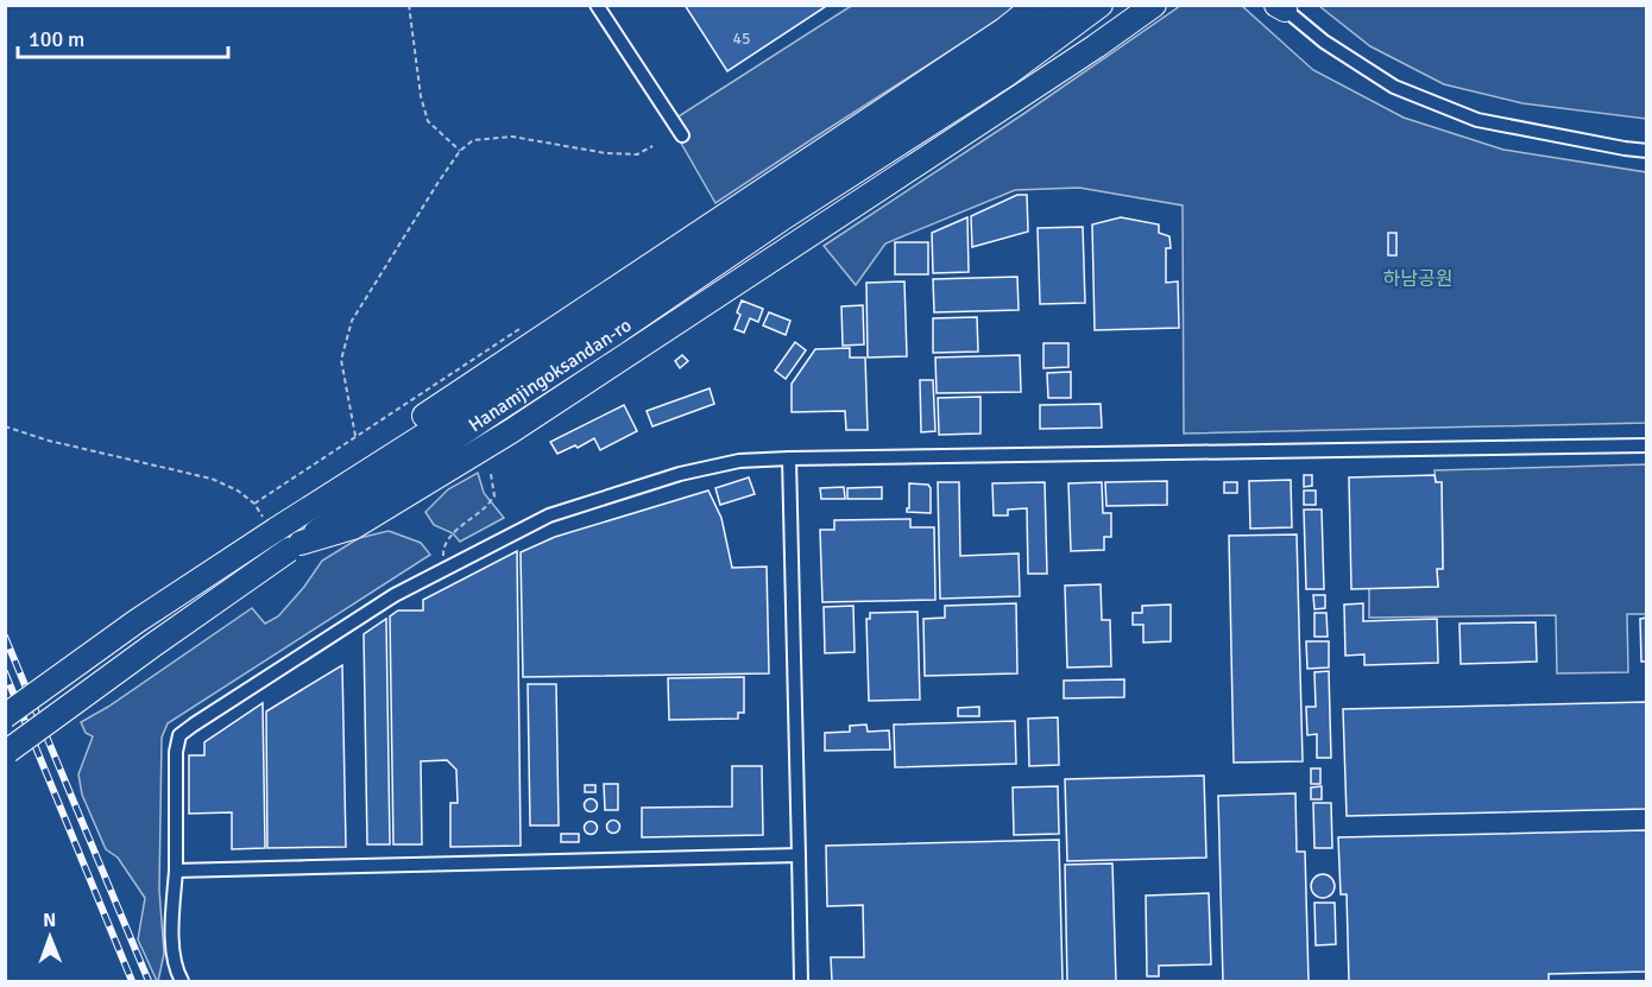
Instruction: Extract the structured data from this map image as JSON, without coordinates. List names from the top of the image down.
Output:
{
  "streets": {
    "highway": ["Hanamjingoksandan-ro"]
  },
  "parks": ["하남공원"],
  "house_numbers": ["45"],
  "scale_bar": "100 m",
  "north": "top"
}
